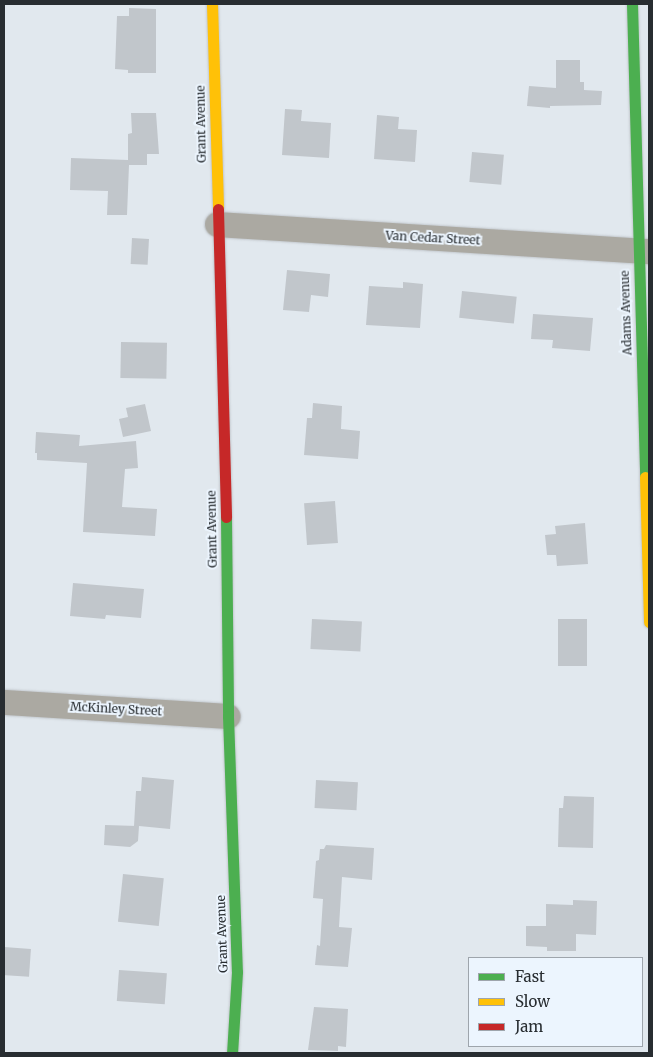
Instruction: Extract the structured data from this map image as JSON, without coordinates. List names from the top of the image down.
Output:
{
  "streets": {
    "street": [
      "Grant Avenue",
      "Van Cedar Street",
      "Adams Avenue",
      "McKinley Street"
    ]
  },
  "crossings": [
    ["Grant Avenue", "Van Cedar Street"],
    ["Grant Avenue", "McKinley Street"],
    ["Van Cedar Street", "Adams Avenue"]
  ],
  "legend": ["Fast", "Slow", "Jam"]
}
